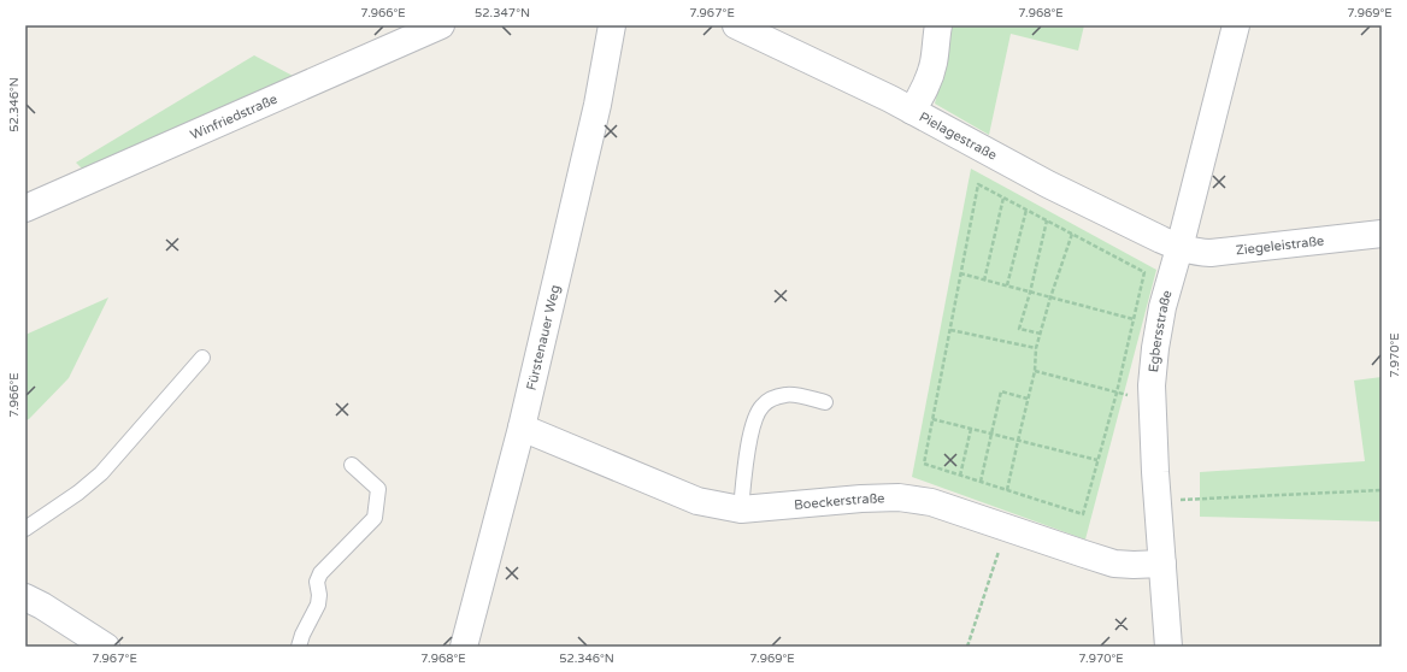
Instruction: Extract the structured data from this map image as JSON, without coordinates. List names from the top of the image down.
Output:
{
  "streets": {
    "street": [
      "Winfriedstraße",
      "Pielagestraße",
      "Ziegeleistraße",
      "Egbersstraße",
      "Fürstenauer Weg",
      "Boeckerstraße"
    ]
  },
  "crossings": [
    ["Pielagestraße", "Ziegeleistraße"],
    ["Pielagestraße", "Egbersstraße"],
    ["Ziegeleistraße", "Egbersstraße"],
    ["Egbersstraße", "Boeckerstraße"],
    ["Fürstenauer Weg", "Boeckerstraße"]
  ],
  "coordinates": [
    "7.966°E",
    "52.347°N",
    "7.967°E",
    "7.968°E",
    "7.969°E",
    "52.346°N",
    "7.970°E"
  ]
}
